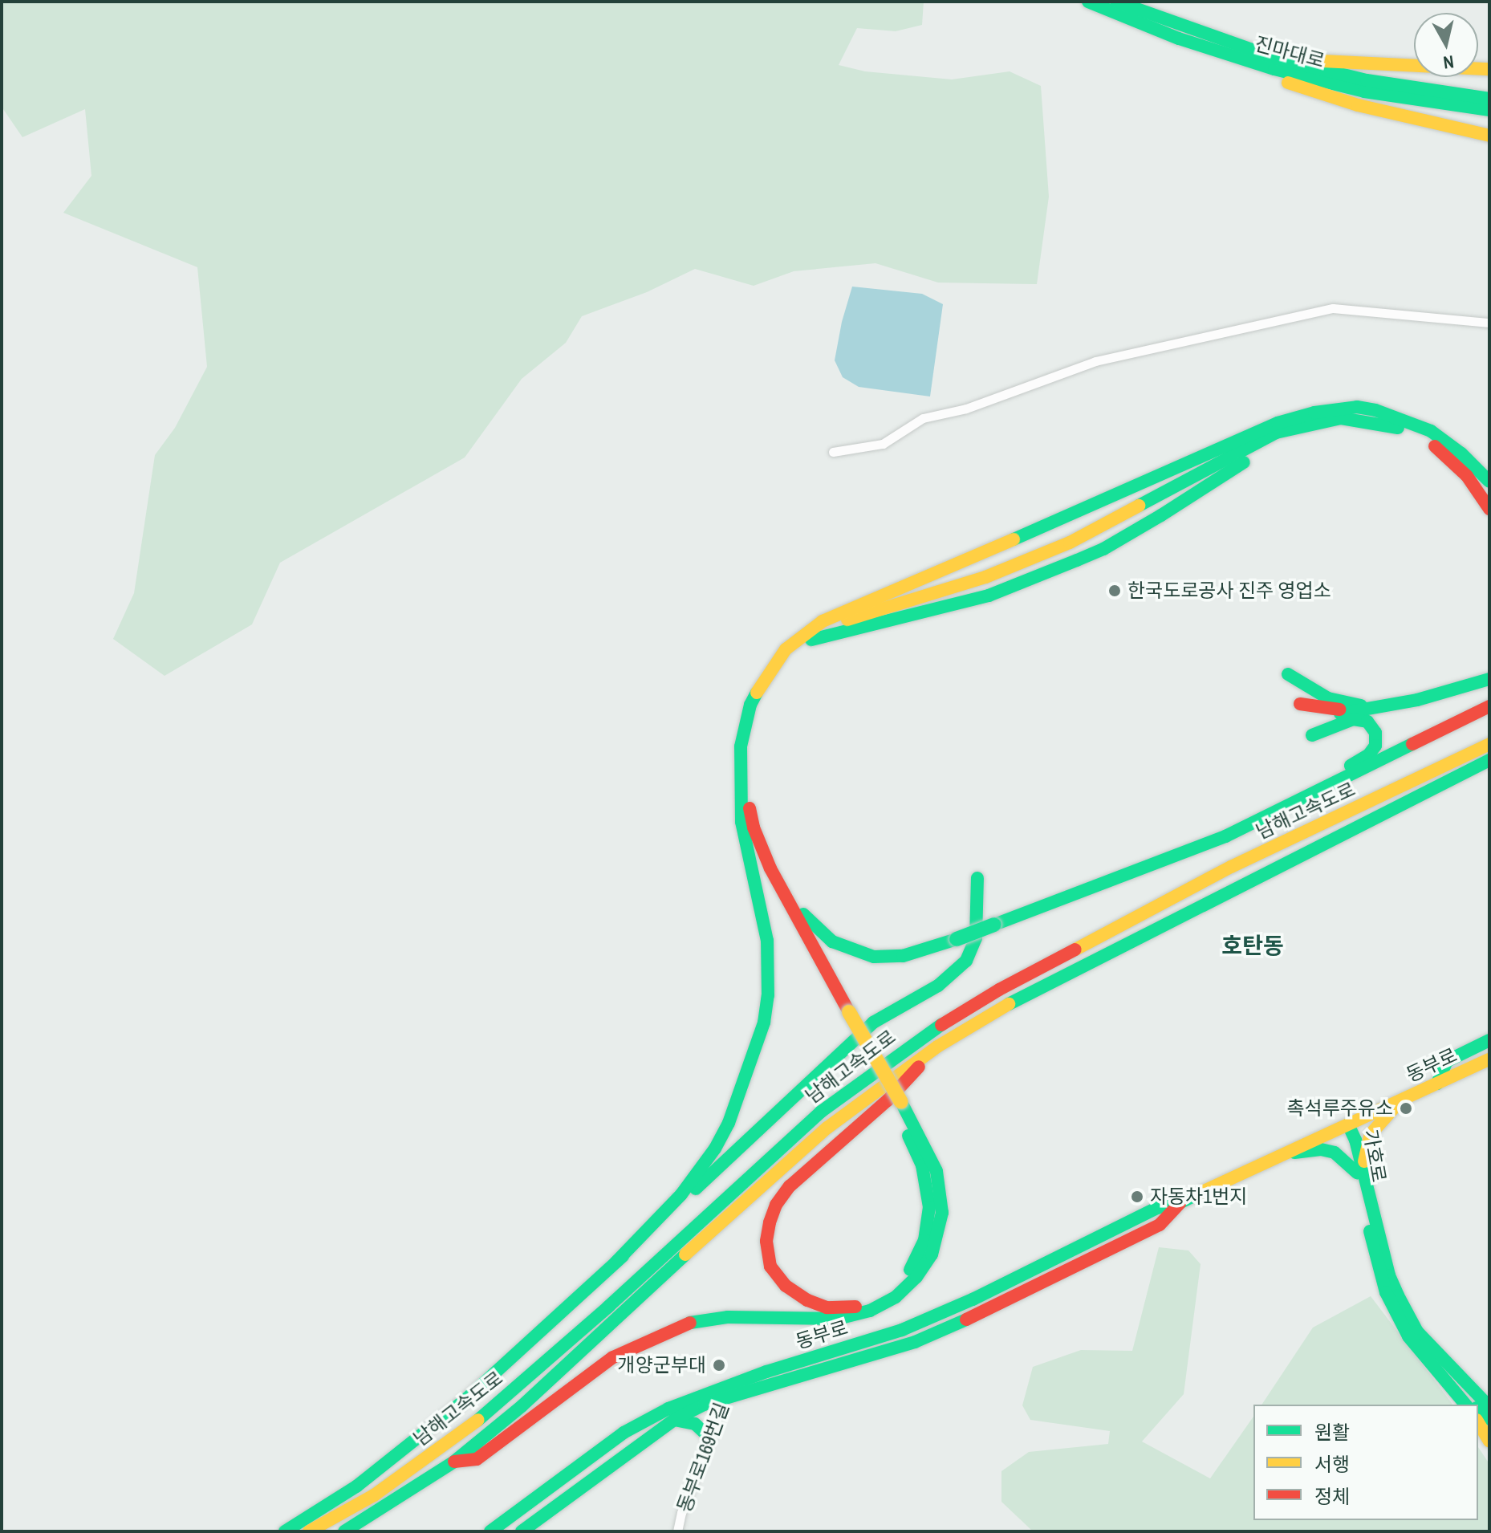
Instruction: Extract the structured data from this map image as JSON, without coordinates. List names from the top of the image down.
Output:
{
  "streets": {
    "main road": [
      "진마대로",
      "남해고속도로",
      "동부로",
      "가호로"
    ],
    "street": ["동부로169번길"]
  },
  "crossings": [
    ["동부로", "가호로"],
    ["동부로", "동부로169번길"]
  ],
  "districts": ["호탄동"],
  "places": [
    "한국도로공사 진주 영업소",
    "촉석루주유소",
    "자동차1번지",
    "개양군부대"
  ],
  "legend": ["원활", "서행", "정체"],
  "north": "bottom"
}
